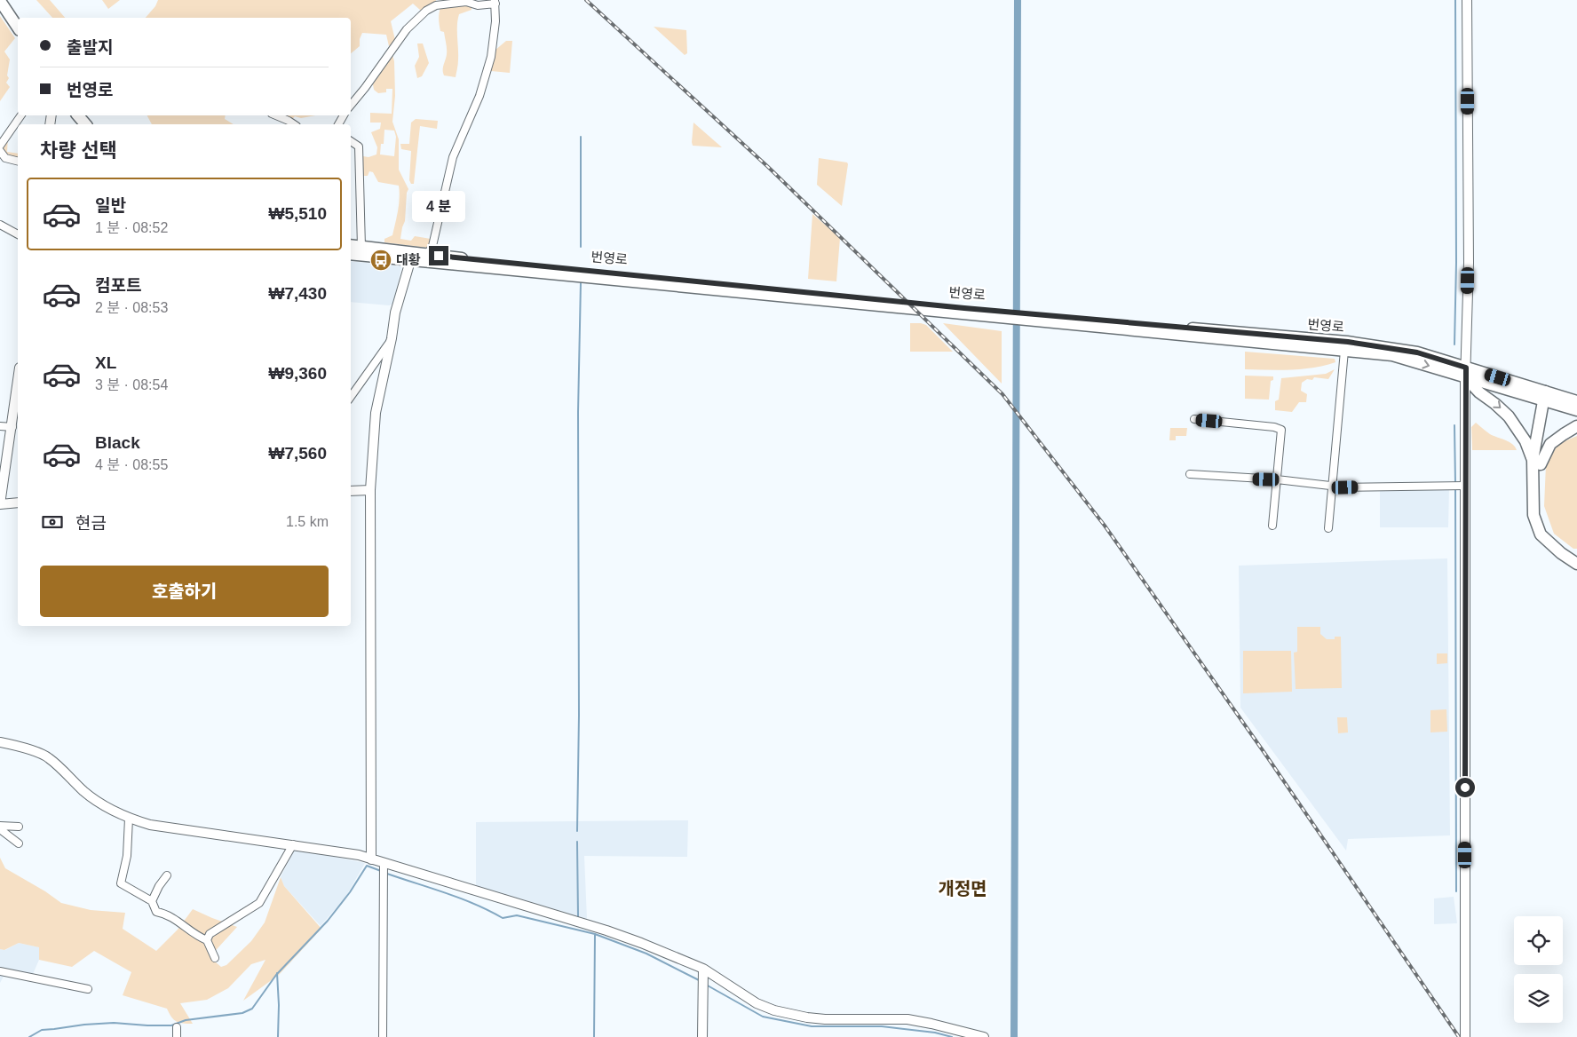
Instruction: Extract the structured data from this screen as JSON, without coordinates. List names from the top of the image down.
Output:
{
  "streets": {
    "main road": ["번영로"]
  },
  "districts": ["개정면"],
  "places": {
    "bus stop": ["대황"]
  },
  "page": {
    "banner": ["출발지", "번영로"],
    "heading": "차량 선택",
    "list": [
      {
        "name": "일반",
        "note": "1 분 · 08:52",
        "value": "₩5,510"
      },
      {
        "name": "컴포트",
        "note": "2 분 · 08:53",
        "value": "₩7,430"
      },
      {
        "name": "XL",
        "note": "3 분 · 08:54",
        "value": "₩9,360"
      },
      {
        "name": "Black",
        "note": "4 분 · 08:55",
        "value": "₩7,560"
      }
    ],
    "bubble": "4 분",
    "pay": ["현금", "1.5 km"],
    "buttons": "호출하기"
  }
}
